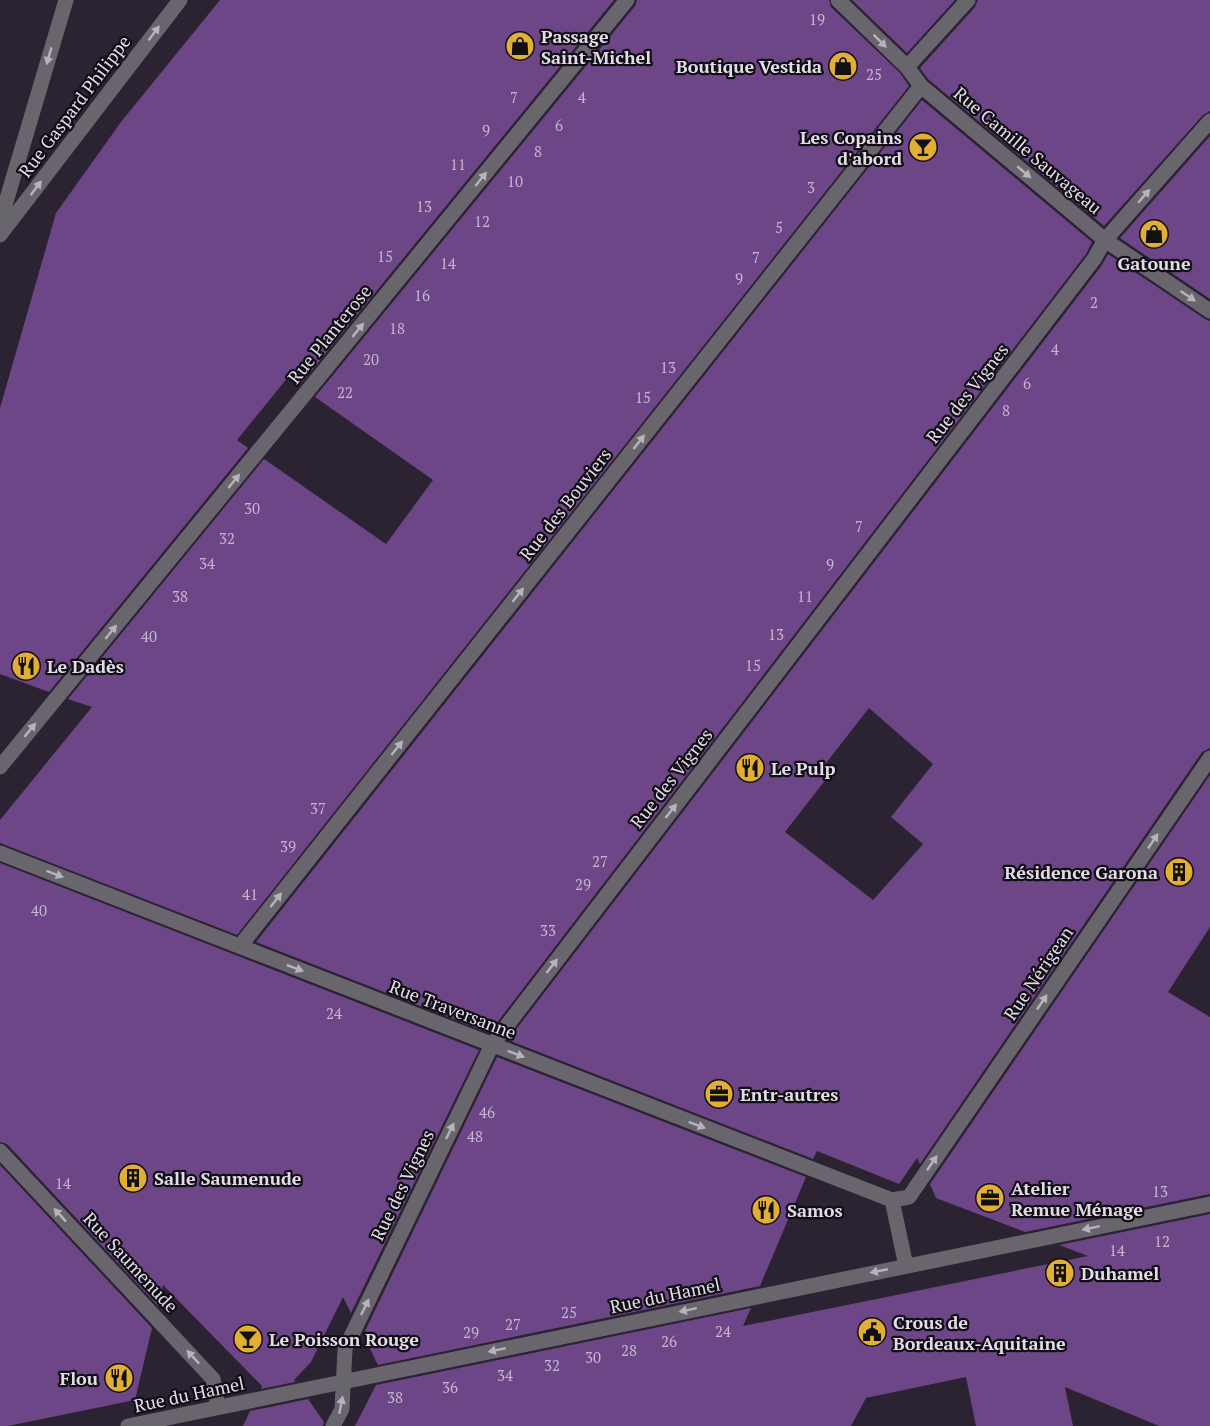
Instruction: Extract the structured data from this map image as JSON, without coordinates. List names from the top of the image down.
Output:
{
  "streets": {
    "street": [
      "Rue Gaspard Philippe",
      "Rue Camille Sauvageau",
      "Rue Planterose",
      "Rue des Vignes",
      "Rue des Bouviers",
      "Rue Nérigean",
      "Rue Traversanne",
      "Rue Saumenude",
      "Rue du Hamel"
    ]
  },
  "crossings": [
    ["Rue Camille Sauvageau", "Rue des Vignes"],
    ["Rue Camille Sauvageau", "Rue des Bouviers"],
    ["Rue des Vignes", "Rue Traversanne"],
    ["Rue des Vignes", "Rue du Hamel"],
    ["Rue des Bouviers", "Rue Traversanne"],
    ["Rue Nérigean", "Rue Traversanne"],
    ["Rue Saumenude", "Rue du Hamel"]
  ],
  "one_way": [
    "Rue Camille Sauvageau",
    "Rue Planterose",
    "Rue des Vignes",
    "Rue des Bouviers",
    "Rue Nérigean",
    "Rue Traversanne",
    "Rue Saumenude",
    "Rue du Hamel"
  ],
  "places": {
    "shop": ["Passage Saint-Michel", "Boutique Vestida", "Gatoune"],
    "bar": ["Les Copains d'abord", "Le Poisson Rouge"],
    "restaurant": [
      "Le Dadès",
      "Le Pulp",
      "Samos",
      "Flou"
    ],
    "building": ["Résidence Garona", "Salle Saumenude", "Duhamel"],
    "office": ["Entr-autres", "Atelier Remue Ménage"],
    "public building": ["Crous de Bordeaux-Aquitaine"]
  },
  "house_numbers": [
    "19",
    "25",
    "7",
    "4",
    "6",
    "9",
    "8",
    "11",
    "10",
    "3",
    "13",
    "12",
    "5",
    "15",
    "7",
    "14",
    "9",
    "16",
    "2",
    "18",
    "4",
    "20",
    "13",
    "6",
    "22",
    "15",
    "8",
    "30",
    "7",
    "32",
    "34",
    "9",
    "38",
    "11",
    "13",
    "40",
    "15",
    "37",
    "39",
    "27",
    "29",
    "41",
    "40",
    "33",
    "24",
    "46",
    "48",
    "14",
    "13",
    "12",
    "14",
    "25",
    "27",
    "24",
    "29",
    "26",
    "28",
    "30",
    "32",
    "34",
    "36",
    "38"
  ]
}
